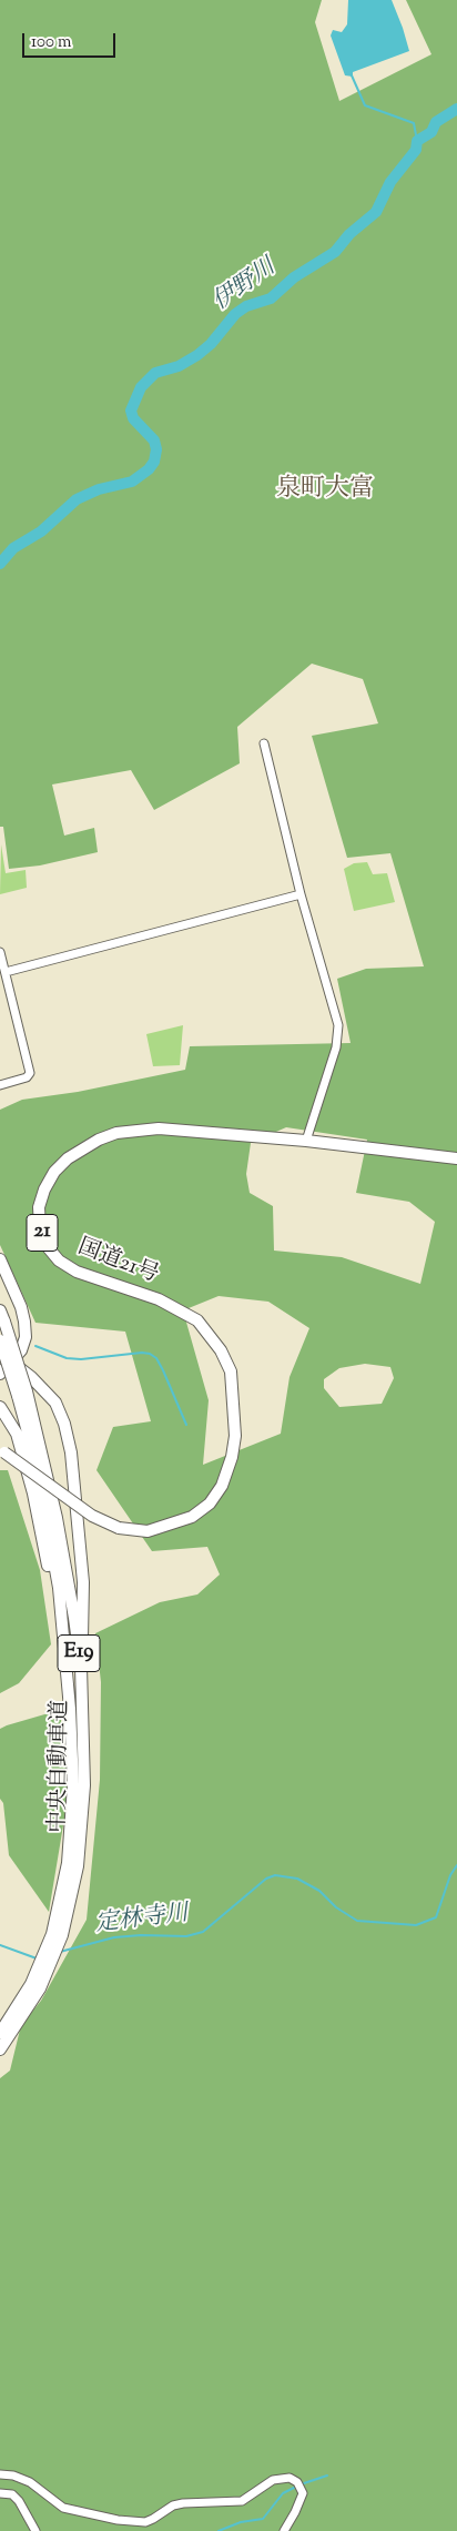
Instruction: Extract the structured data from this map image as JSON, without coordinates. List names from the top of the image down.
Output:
{
  "streets": {
    "highway": [
      "21",
      "国道21号",
      "E19",
      "中央自動車道"
    ]
  },
  "districts": ["泉町大富"],
  "water": ["伊野川", "定林寺川"],
  "scale_bar": "100 m"
}
